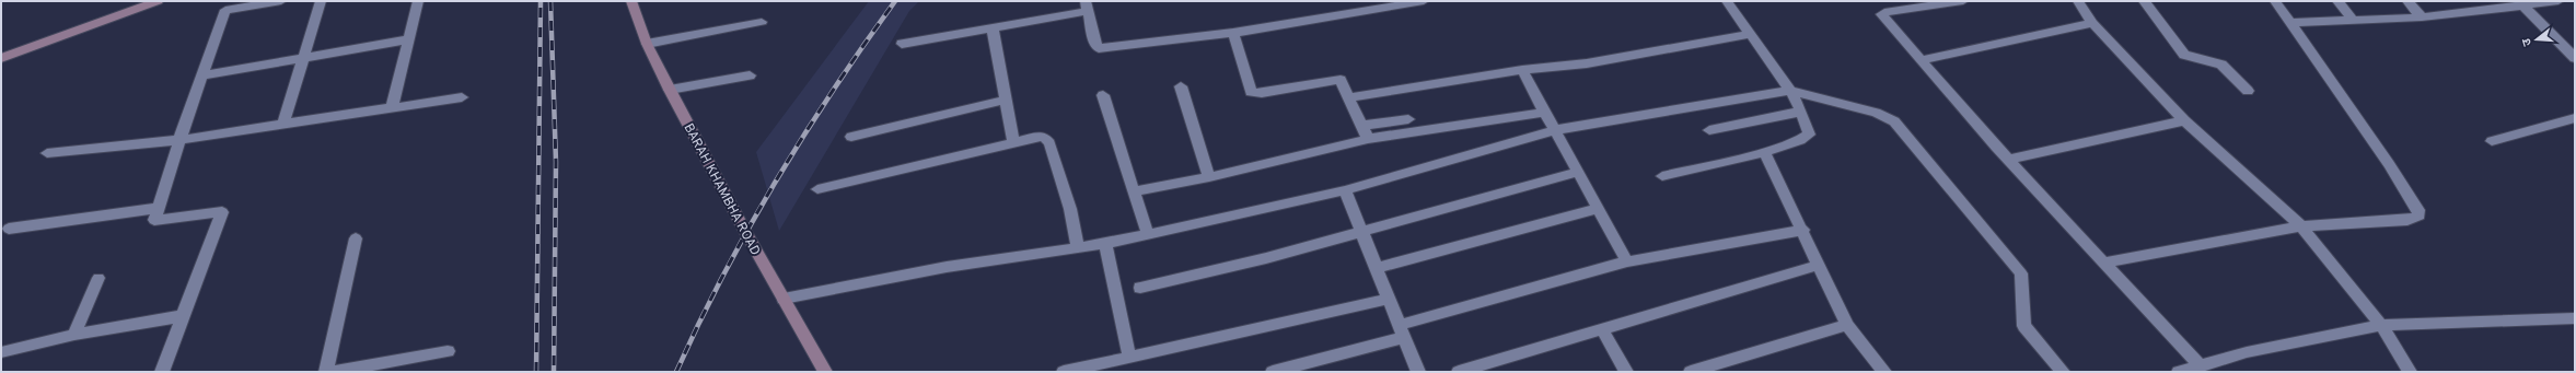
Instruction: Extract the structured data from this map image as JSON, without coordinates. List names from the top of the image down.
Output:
{
  "streets": {
    "street": ["BARAH KHAMBHA ROAD"]
  },
  "north": "left"
}
